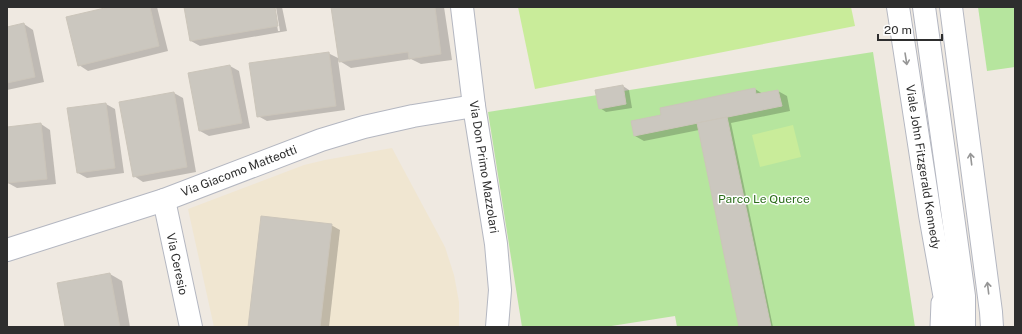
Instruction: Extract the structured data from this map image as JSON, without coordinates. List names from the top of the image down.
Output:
{
  "streets": {
    "street": [
      "Via Don Primo Mazzolari",
      "Viale John Fitzgerald Kennedy",
      "Via Giacomo Matteotti",
      "Via Ceresio"
    ]
  },
  "crossings": [
    ["Via Don Primo Mazzolari", "Via Giacomo Matteotti"],
    ["Via Giacomo Matteotti", "Via Ceresio"]
  ],
  "parks": ["Parco Le Querce"],
  "scale_bar": "20 m"
}
